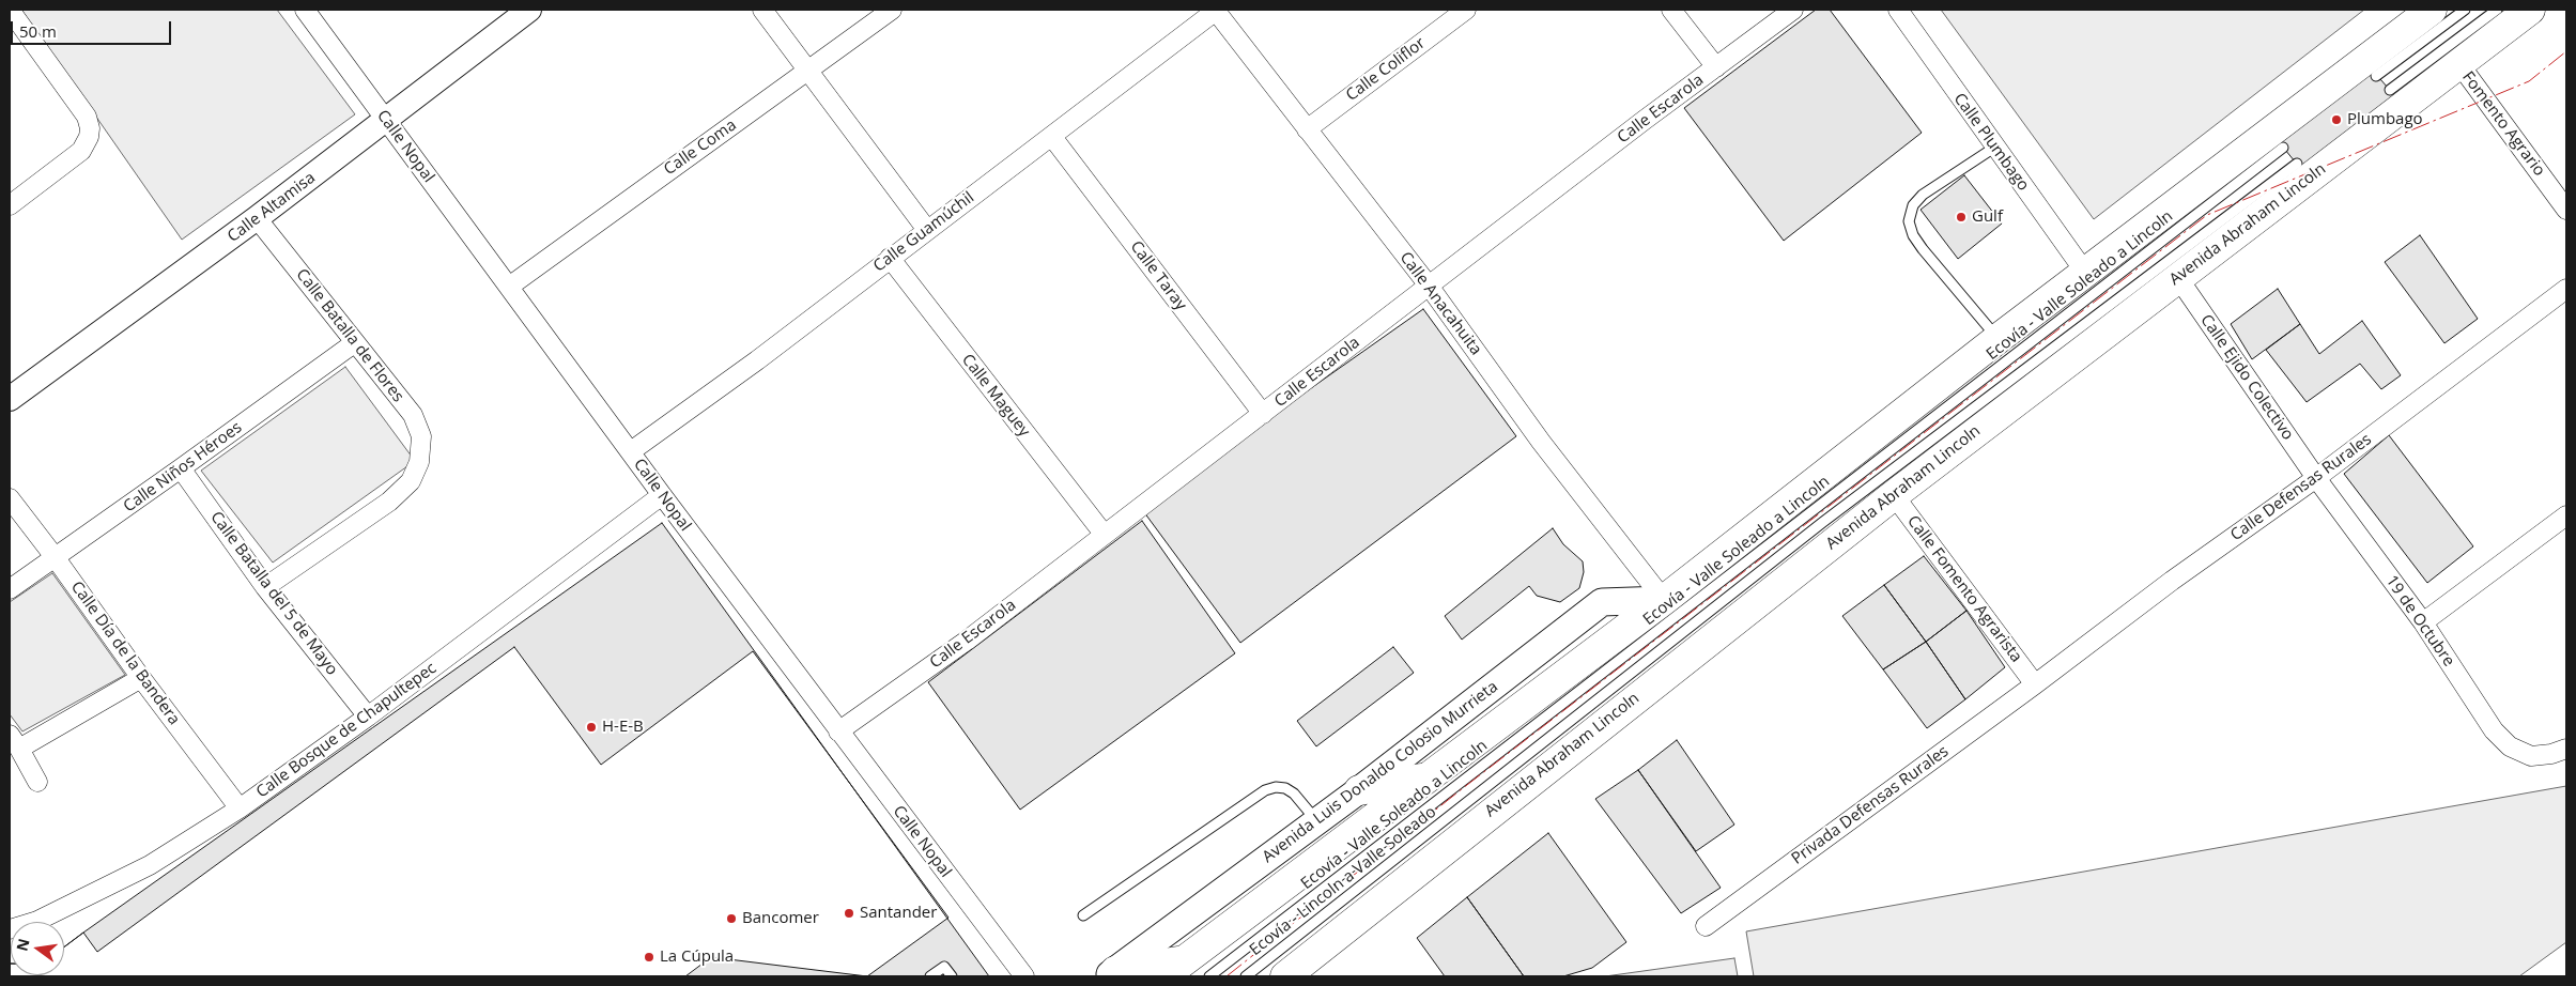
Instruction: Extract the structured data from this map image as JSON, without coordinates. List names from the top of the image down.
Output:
{
  "streets": {
    "main road": ["Avenida Abraham Lincoln", "Avenida Luis Donaldo Colosio Murrieta"],
    "street": [
      "Calle Coliflor",
      "Calle Escarola",
      "Fomento Agrario",
      "Calle Plumbago",
      "Calle Nopal",
      "Calle Coma",
      "Calle Altamisa",
      "Calle Guamúchil",
      "Calle Taray",
      "Calle Anacahuita",
      "Calle Batalla de Flores",
      "Calle Ejido Colectivo",
      "Calle Maguey",
      "Calle Niños Héroes",
      "Calle Defensas Rurales",
      "Calle Fomento Agrarista",
      "Calle Batalla del 5 de Mayo",
      "19 de Octubre",
      "Calle Día de la Bandera",
      "Calle Bosque de Chapultepec",
      "Privada Defensas Rurales"
    ],
    "lane": ["Ecovía - Valle Soleado a Lincoln", "Ecovía - Lincoln a Valle Soleado"]
  },
  "crossings": [
    ["Calle Coliflor", "Calle Anacahuita"],
    ["Calle Escarola", "Calle Nopal"],
    ["Calle Escarola", "Calle Taray"],
    ["Calle Escarola", "Calle Anacahuita"],
    ["Calle Escarola", "Calle Maguey"],
    ["Fomento Agrario", "Avenida Abraham Lincoln"],
    ["Calle Nopal", "Calle Coma"],
    ["Calle Nopal", "Calle Altamisa"],
    ["Calle Nopal", "Calle Guamúchil"],
    ["Calle Nopal", "Calle Bosque de Chapultepec"],
    ["Calle Altamisa", "Calle Batalla de Flores"],
    ["Avenida Abraham Lincoln", "Calle Ejido Colectivo"],
    ["Avenida Abraham Lincoln", "Calle Fomento Agrarista"],
    ["Calle Guamúchil", "Calle Taray"],
    ["Calle Guamúchil", "Calle Anacahuita"],
    ["Calle Guamúchil", "Calle Maguey"],
    ["Calle Anacahuita", "Avenida Luis Donaldo Colosio Murrieta"],
    ["Calle Batalla de Flores", "Calle Niños Héroes"],
    ["Calle Batalla de Flores", "Calle Batalla del 5 de Mayo"],
    ["Calle Ejido Colectivo", "Calle Defensas Rurales"],
    ["Calle Ejido Colectivo", "19 de Octubre"],
    ["Calle Niños Héroes", "Calle Batalla del 5 de Mayo"],
    ["Calle Niños Héroes", "Calle Día de la Bandera"],
    ["Calle Defensas Rurales", "Calle Fomento Agrarista"],
    ["Calle Defensas Rurales", "19 de Octubre"],
    ["Calle Defensas Rurales", "Privada Defensas Rurales"],
    ["Calle Fomento Agrarista", "Privada Defensas Rurales"],
    ["Calle Batalla del 5 de Mayo", "Calle Bosque de Chapultepec"],
    ["Calle Día de la Bandera", "Calle Bosque de Chapultepec"]
  ],
  "places": [
    "Plumbago",
    "Gulf",
    "H-E-B",
    "Santander",
    "Bancomer",
    "La Cúpula"
  ],
  "scale_bar": "50 m",
  "north": "left"
}
